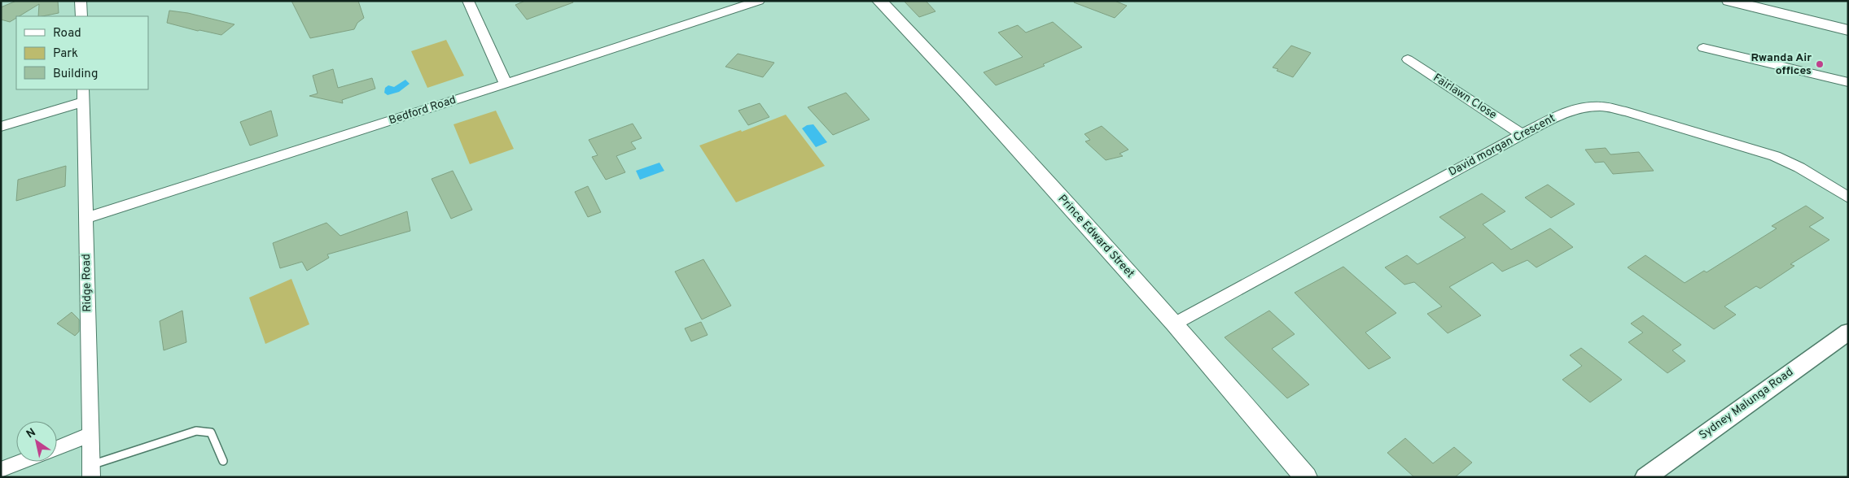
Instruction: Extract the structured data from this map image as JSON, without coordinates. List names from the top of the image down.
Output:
{
  "streets": {
    "main road": ["Prince Edward Street"],
    "street": [
      "Fairlawn Close",
      "Bedford Road",
      "David morgan Crescent",
      "Ridge Road",
      "Sydney Malunga Road"
    ]
  },
  "crossings": [
    ["Fairlawn Close", "David morgan Crescent"],
    ["Bedford Road", "Ridge Road"],
    ["David morgan Crescent", "Prince Edward Street"]
  ],
  "places": ["Rwanda Air offices"],
  "legend": ["Road", "Park", "Building"],
  "north": "top left"
}
